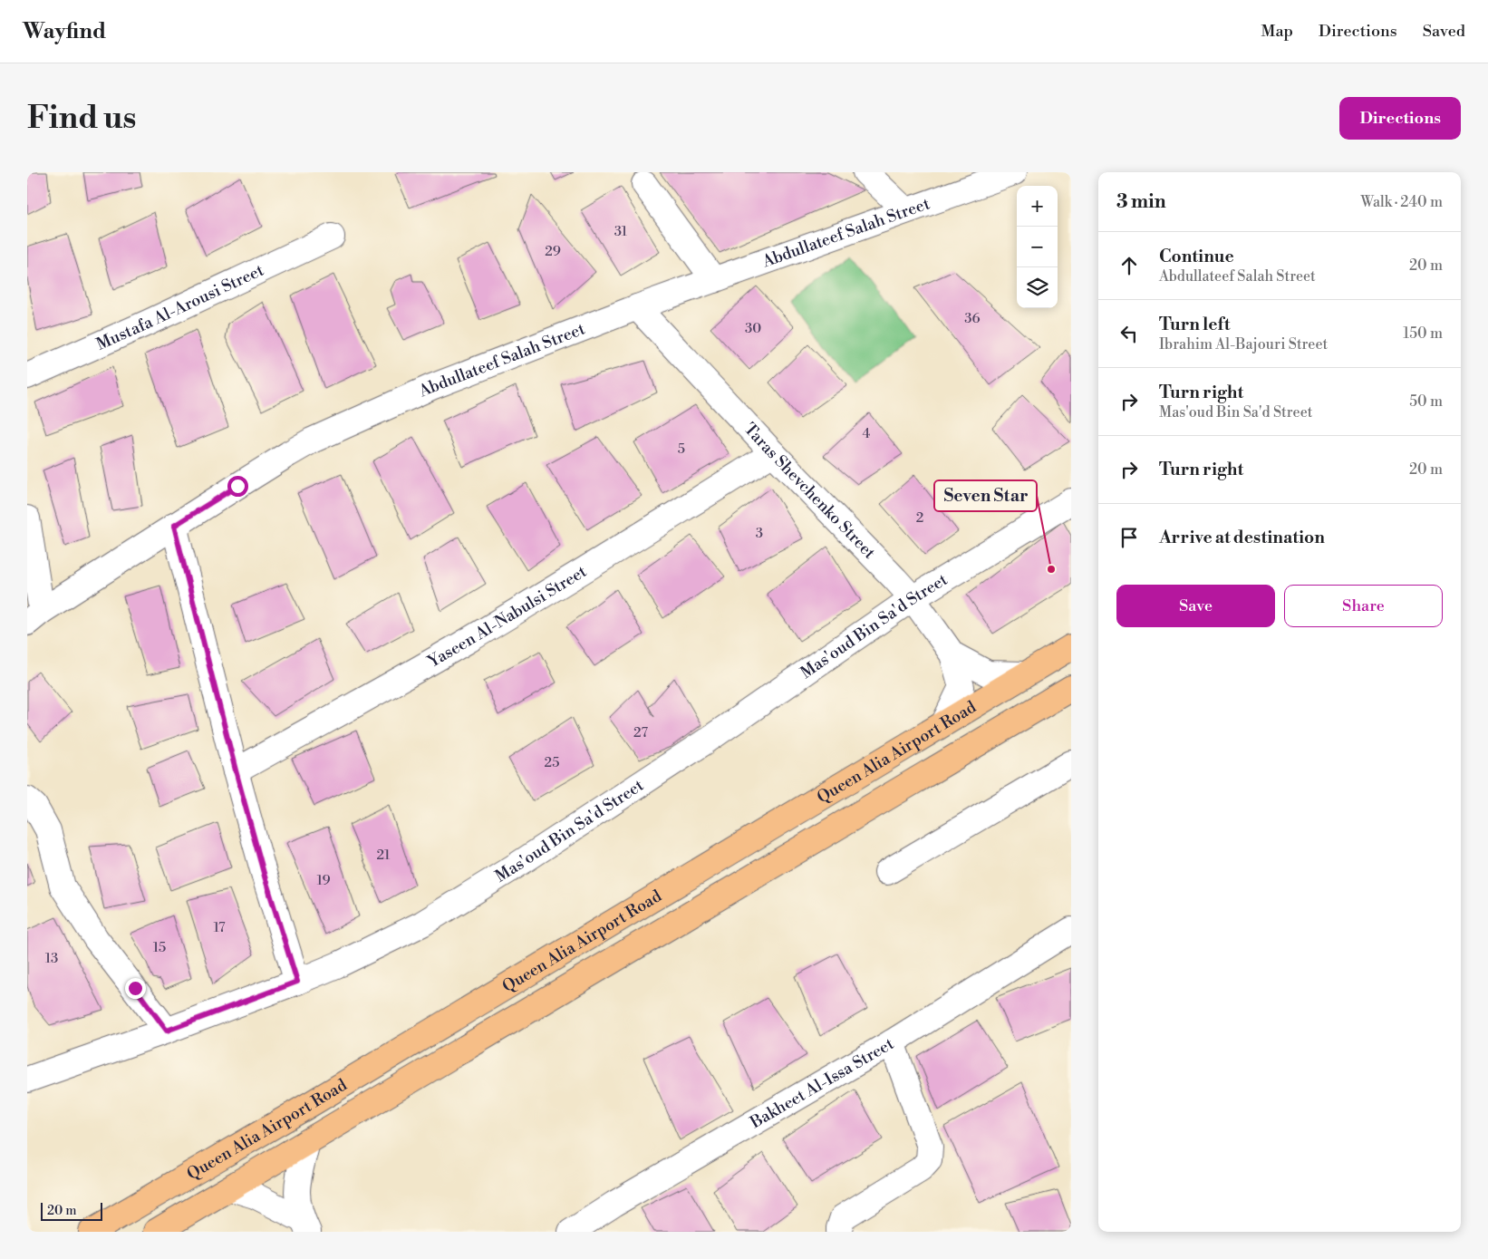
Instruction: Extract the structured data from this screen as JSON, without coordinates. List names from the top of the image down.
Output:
{
  "streets": {
    "highway": ["Queen Alia Airport Road"],
    "street": [
      "Abdullateef Salah Street",
      "Mustafa Al-Arousi Street",
      "Taras Shevchenko Street",
      "Yaseen Al-Nabulsi Street",
      "Mas'oud Bin Sa'd Street",
      "Bakheet Al-Issa Street"
    ]
  },
  "crossings": [
    ["Abdullateef Salah Street", "Taras Shevchenko Street"],
    ["Taras Shevchenko Street", "Yaseen Al-Nabulsi Street"],
    ["Taras Shevchenko Street", "Mas'oud Bin Sa'd Street"],
    ["Taras Shevchenko Street", "Queen Alia Airport Road"]
  ],
  "places": ["Seven Star"],
  "house_numbers": [
    "31",
    "29",
    "36",
    "30",
    "4",
    "5",
    "2",
    "3",
    "27",
    "25",
    "21",
    "19",
    "17",
    "15",
    "13"
  ],
  "scale_bar": "20 m",
  "page": {
    "header": "Wayfind",
    "nav": ["Map", "Directions", "Saved"],
    "buttons": [
      "Directions",
      ["Save", "Share"]
    ],
    "title": "Find us",
    "heading": ["3 min", "Walk · 240 m"],
    "map_buttons": ["+", "−"],
    "list": [
      ["Continue", "Abdullateef Salah Street", "20 m"],
      ["Turn left", "Ibrahim Al-Bajouri Street", "150 m"],
      ["Turn right", "Mas'oud Bin Sa'd Street", "50 m"],
      ["Turn right", "20 m"],
      "Arrive at destination"
    ],
    "scale": "20 m"
  }
}
